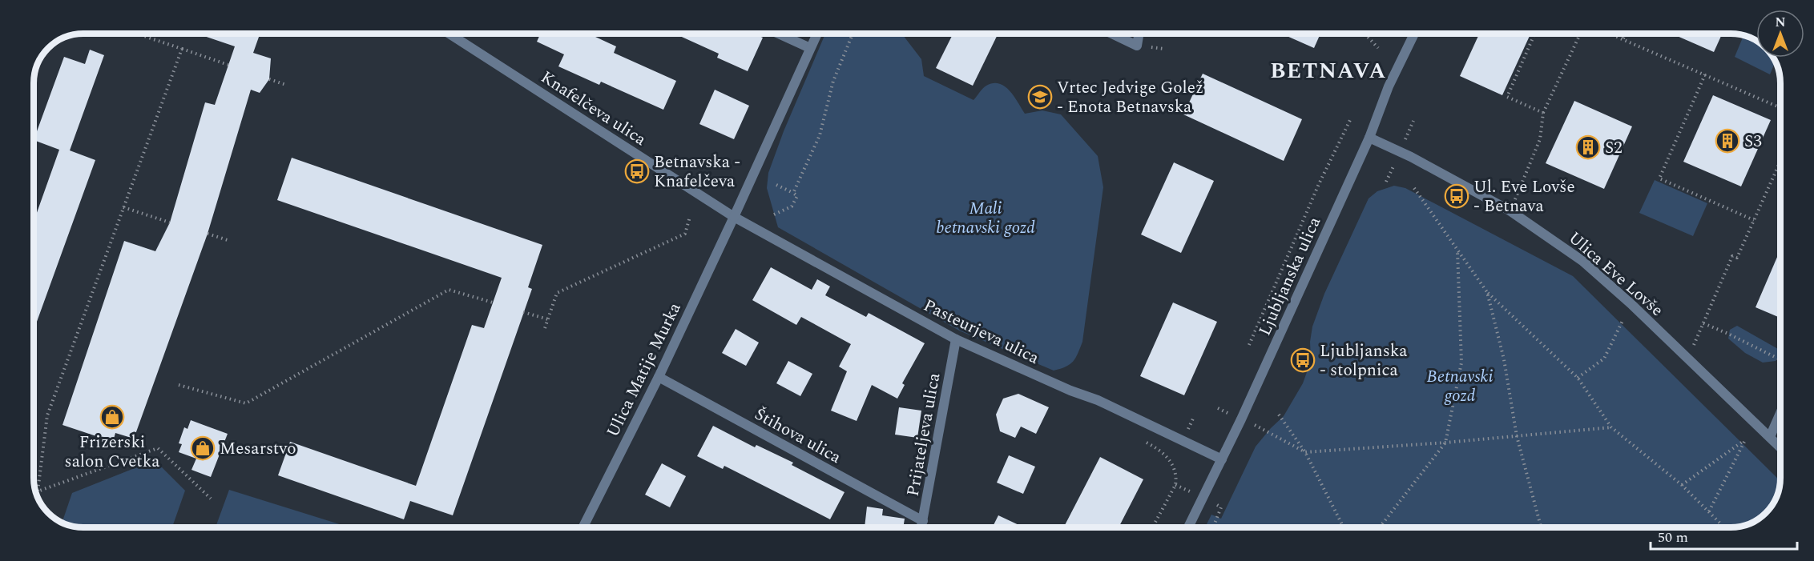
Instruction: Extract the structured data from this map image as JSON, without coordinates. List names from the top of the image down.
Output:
{
  "streets": {
    "street": [
      "Knafelčeva ulica",
      "Ulica Eve Lovše",
      "Ljubljanska ulica",
      "Pasteurjeva ulica",
      "Ulica Matije Murka",
      "Prijateljeva ulica",
      "Štihova ulica"
    ]
  },
  "crossings": [
    ["Knafelčeva ulica", "Pasteurjeva ulica"],
    ["Knafelčeva ulica", "Ulica Matije Murka"],
    ["Ulica Eve Lovše", "Ljubljanska ulica"],
    ["Ljubljanska ulica", "Pasteurjeva ulica"],
    ["Pasteurjeva ulica", "Ulica Matije Murka"],
    ["Pasteurjeva ulica", "Prijateljeva ulica"],
    ["Ulica Matije Murka", "Štihova ulica"],
    ["Prijateljeva ulica", "Štihova ulica"]
  ],
  "districts": ["BETNAVA"],
  "parks": ["Mali betnavski gozd", "Betnavski gozd"],
  "places": {
    "school or university": ["Vrtec Jedvige Golež - Enota Betnavska"],
    "building": ["S3", "S2"],
    "bus stop": ["Betnavska - Knafelčeva", "Ul. Eve Lovše - Betnava", "Ljubljanska - stolpnica"],
    "shop": ["Frizerski salon Cvetka", "Mesarstvo"]
  },
  "scale_bar": "50 m",
  "north": "top"
}
